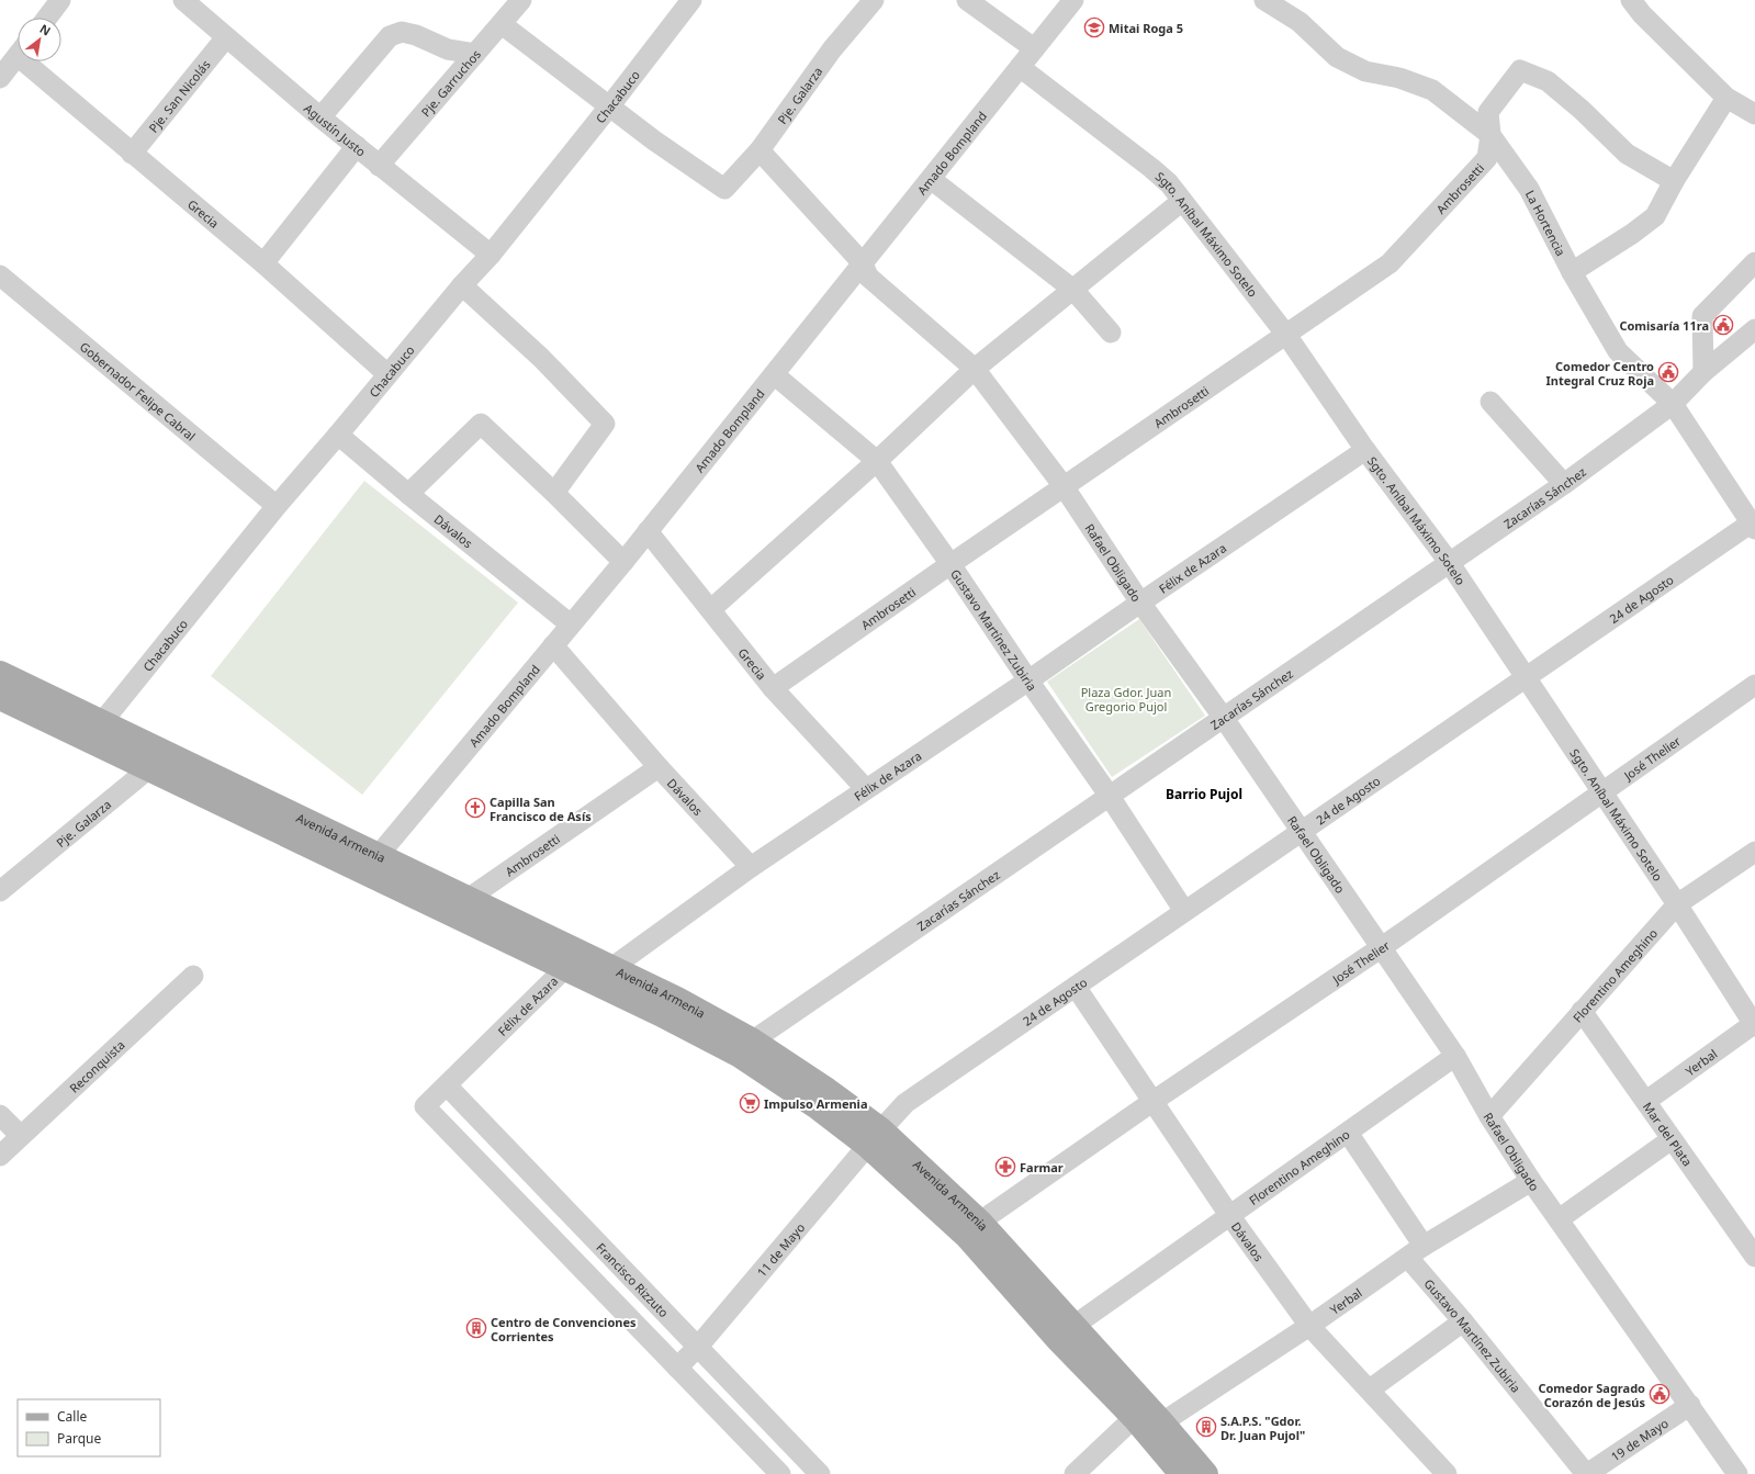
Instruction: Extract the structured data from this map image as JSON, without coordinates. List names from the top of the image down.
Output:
{
  "streets": {
    "main road": ["Avenida Armenia"],
    "street": [
      "Pje. Garruchos",
      "Pje. San Nicolás",
      "Pje. Galarza",
      "Chacabuco",
      "Agustín Justo",
      "Amado Bompland",
      "Ambrosetti",
      "Grecia",
      "La Hortencia",
      "Sgto. Aníbal Máximo Sotelo",
      "Gobernador Felipe Cabral",
      "Zacarías Sánchez",
      "Dávalos",
      "Rafael Obligado",
      "Félix de Azara",
      "24 de Agosto",
      "Gustavo Martínez Zubiria",
      "José Thelier",
      "Florentino Ameghino",
      "Yerbal",
      "Reconquista",
      "Mar del Plata",
      "11 de Mayo",
      "Francisco Rizzuto",
      "19 de Mayo"
    ]
  },
  "crossings": [
    ["Pje. Garruchos", "Agustín Justo"],
    ["Pje. San Nicolás", "Agustín Justo"],
    ["Pje. San Nicolás", "Grecia"],
    ["Pje. Galarza", "Chacabuco"],
    ["Pje. Galarza", "Avenida Armenia"],
    ["Chacabuco", "Agustín Justo"],
    ["Chacabuco", "Grecia"],
    ["Chacabuco", "Gobernador Felipe Cabral"],
    ["Chacabuco", "Dávalos"],
    ["Chacabuco", "Avenida Armenia"],
    ["Amado Bompland", "Grecia"],
    ["Amado Bompland", "Sgto. Aníbal Máximo Sotelo"],
    ["Amado Bompland", "Dávalos"],
    ["Amado Bompland", "Rafael Obligado"],
    ["Amado Bompland", "Gustavo Martínez Zubiria"],
    ["Amado Bompland", "Avenida Armenia"],
    ["Ambrosetti", "Grecia"],
    ["Ambrosetti", "La Hortencia"],
    ["Ambrosetti", "Sgto. Aníbal Máximo Sotelo"],
    ["Ambrosetti", "Dávalos"],
    ["Ambrosetti", "Rafael Obligado"],
    ["Ambrosetti", "Gustavo Martínez Zubiria"],
    ["Ambrosetti", "Avenida Armenia"],
    ["Grecia", "Félix de Azara"],
    ["La Hortencia", "Zacarías Sánchez"],
    ["La Hortencia", "24 de Agosto"],
    ["Sgto. Aníbal Máximo Sotelo", "Zacarías Sánchez"],
    ["Sgto. Aníbal Máximo Sotelo", "Félix de Azara"],
    ["Sgto. Aníbal Máximo Sotelo", "24 de Agosto"],
    ["Sgto. Aníbal Máximo Sotelo", "José Thelier"],
    ["Sgto. Aníbal Máximo Sotelo", "Florentino Ameghino"],
    ["Sgto. Aníbal Máximo Sotelo", "Yerbal"],
    ["Zacarías Sánchez", "Rafael Obligado"],
    ["Zacarías Sánchez", "Gustavo Martínez Zubiria"],
    ["Zacarías Sánchez", "Avenida Armenia"],
    ["Dávalos", "Félix de Azara"],
    ["Dávalos", "24 de Agosto"],
    ["Dávalos", "José Thelier"],
    ["Dávalos", "Florentino Ameghino"],
    ["Dávalos", "Yerbal"],
    ["Rafael Obligado", "Félix de Azara"],
    ["Rafael Obligado", "24 de Agosto"],
    ["Rafael Obligado", "José Thelier"],
    ["Rafael Obligado", "Florentino Ameghino"],
    ["Rafael Obligado", "Yerbal"],
    ["Rafael Obligado", "19 de Mayo"],
    ["Félix de Azara", "Gustavo Martínez Zubiria"],
    ["Félix de Azara", "Avenida Armenia"],
    ["Félix de Azara", "11 de Mayo"],
    ["Félix de Azara", "Francisco Rizzuto"],
    ["24 de Agosto", "Gustavo Martínez Zubiria"],
    ["24 de Agosto", "Avenida Armenia"],
    ["24 de Agosto", "11 de Mayo"],
    ["Gustavo Martínez Zubiria", "Florentino Ameghino"],
    ["Gustavo Martínez Zubiria", "Yerbal"],
    ["Gustavo Martínez Zubiria", "19 de Mayo"],
    ["José Thelier", "Avenida Armenia"],
    ["Avenida Armenia", "Florentino Ameghino"],
    ["Avenida Armenia", "Yerbal"],
    ["Avenida Armenia", "11 de Mayo"],
    ["Florentino Ameghino", "Mar del Plata"],
    ["Yerbal", "Mar del Plata"],
    ["11 de Mayo", "Francisco Rizzuto"]
  ],
  "districts": ["Barrio Pujol"],
  "parks": ["Plaza Gdor. Juan Gregorio Pujol"],
  "places": {
    "school or university": ["Mitai Roga 5"],
    "public building": ["Comisaría 11ra", "Comedor Centro Integral Cruz Roja", "Comedor Sagrado Corazón de Jesús"],
    "church": ["Capilla San Francisco de Asís"],
    "supermarket": ["Impulso Armenia"],
    "pharmacy": ["Farmar"],
    "building": ["Centro de Convenciones Corrientes", "S.A.P.S. \"Gdor. Dr. Juan Pujol\""]
  },
  "legend": ["Calle", "Parque"],
  "north": "top right"
}
